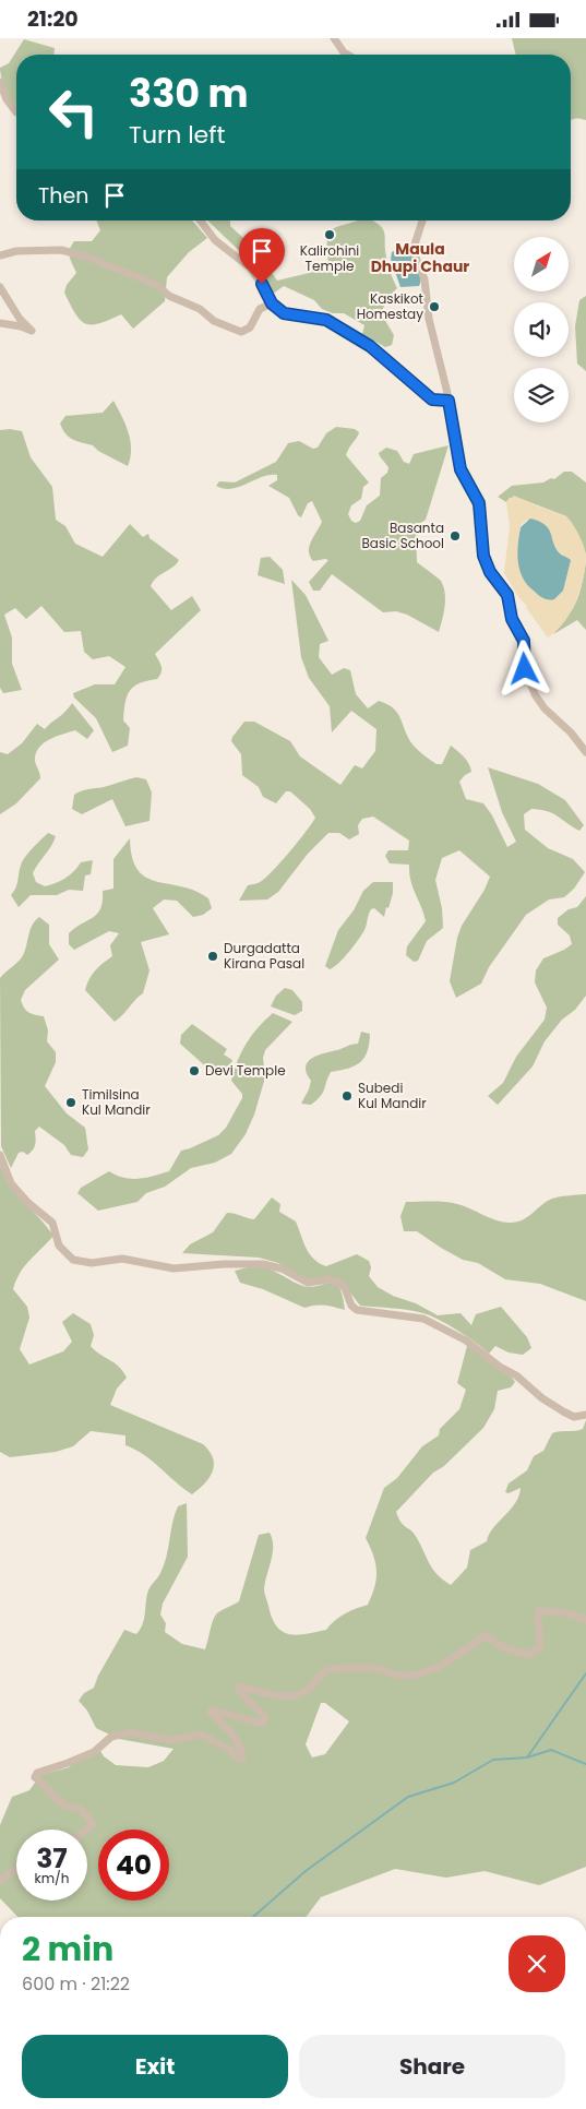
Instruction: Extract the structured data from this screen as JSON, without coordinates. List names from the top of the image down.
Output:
{
  "districts": ["Maula Dhupi Chaur"],
  "places": [
    "Kalirohini Temple",
    "Kaskikot Homestay",
    "Basanta Basic School",
    "Durgadatta Kirana Pasal",
    "Devi Temple",
    "Subedi Kul Mandir",
    "Timilsina Kul Mandir"
  ],
  "north": "top right",
  "page": {
    "status": "21:20",
    "turn": ["330 m", "Turn left"],
    "then": "Then",
    "speed": "37 km/h",
    "limit": "40",
    "heading": ["2 min", "600 m · 21:22"],
    "buttons": ["Exit", "Share"]
  }
}
